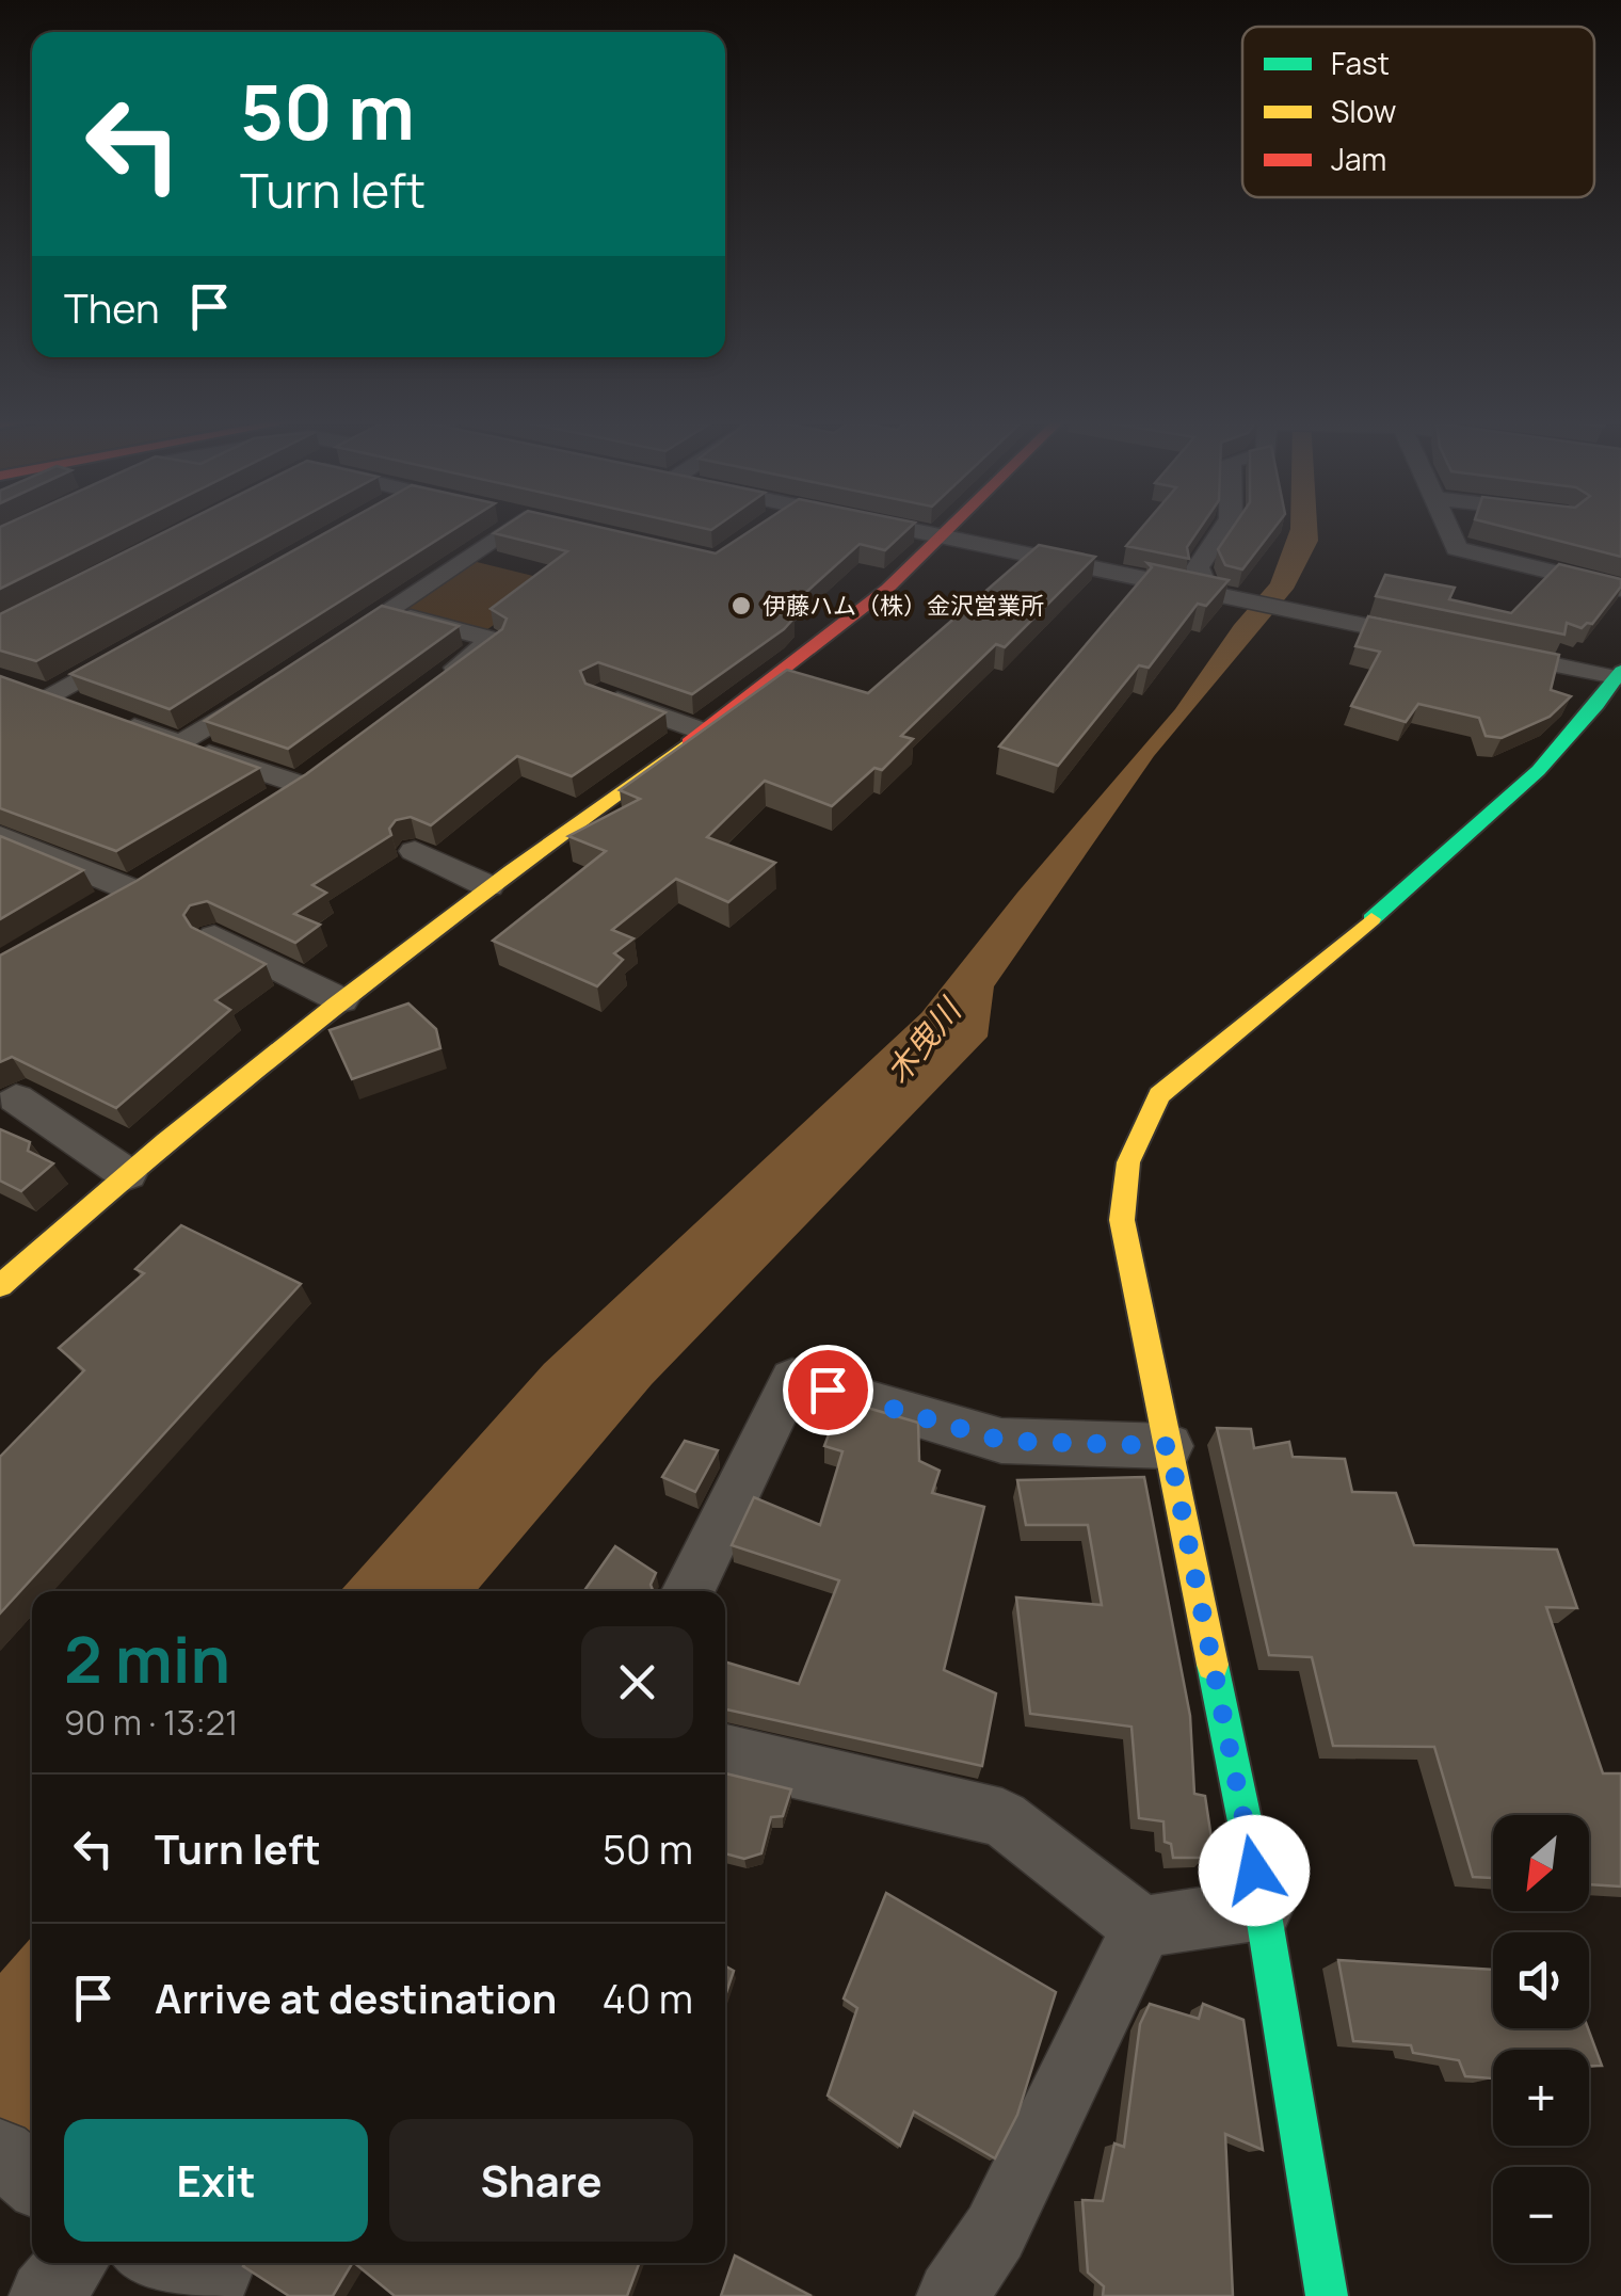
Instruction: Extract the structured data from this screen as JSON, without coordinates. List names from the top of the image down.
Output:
{
  "water": ["木曳川"],
  "places": ["伊藤ハム（株）金沢営業所"],
  "legend": ["Fast", "Slow", "Jam"],
  "north": "bottom left",
  "page": {
    "turn": ["50 m", "Turn left"],
    "then": "Then",
    "heading": ["2 min", "90 m · 13:21"],
    "list": [
      {
        "name": "Turn left",
        "value": "50 m"
      },
      {
        "name": "Arrive at destination",
        "value": "40 m"
      }
    ],
    "map_buttons": ["+", "−"],
    "buttons": ["Exit", "Share"]
  }
}
